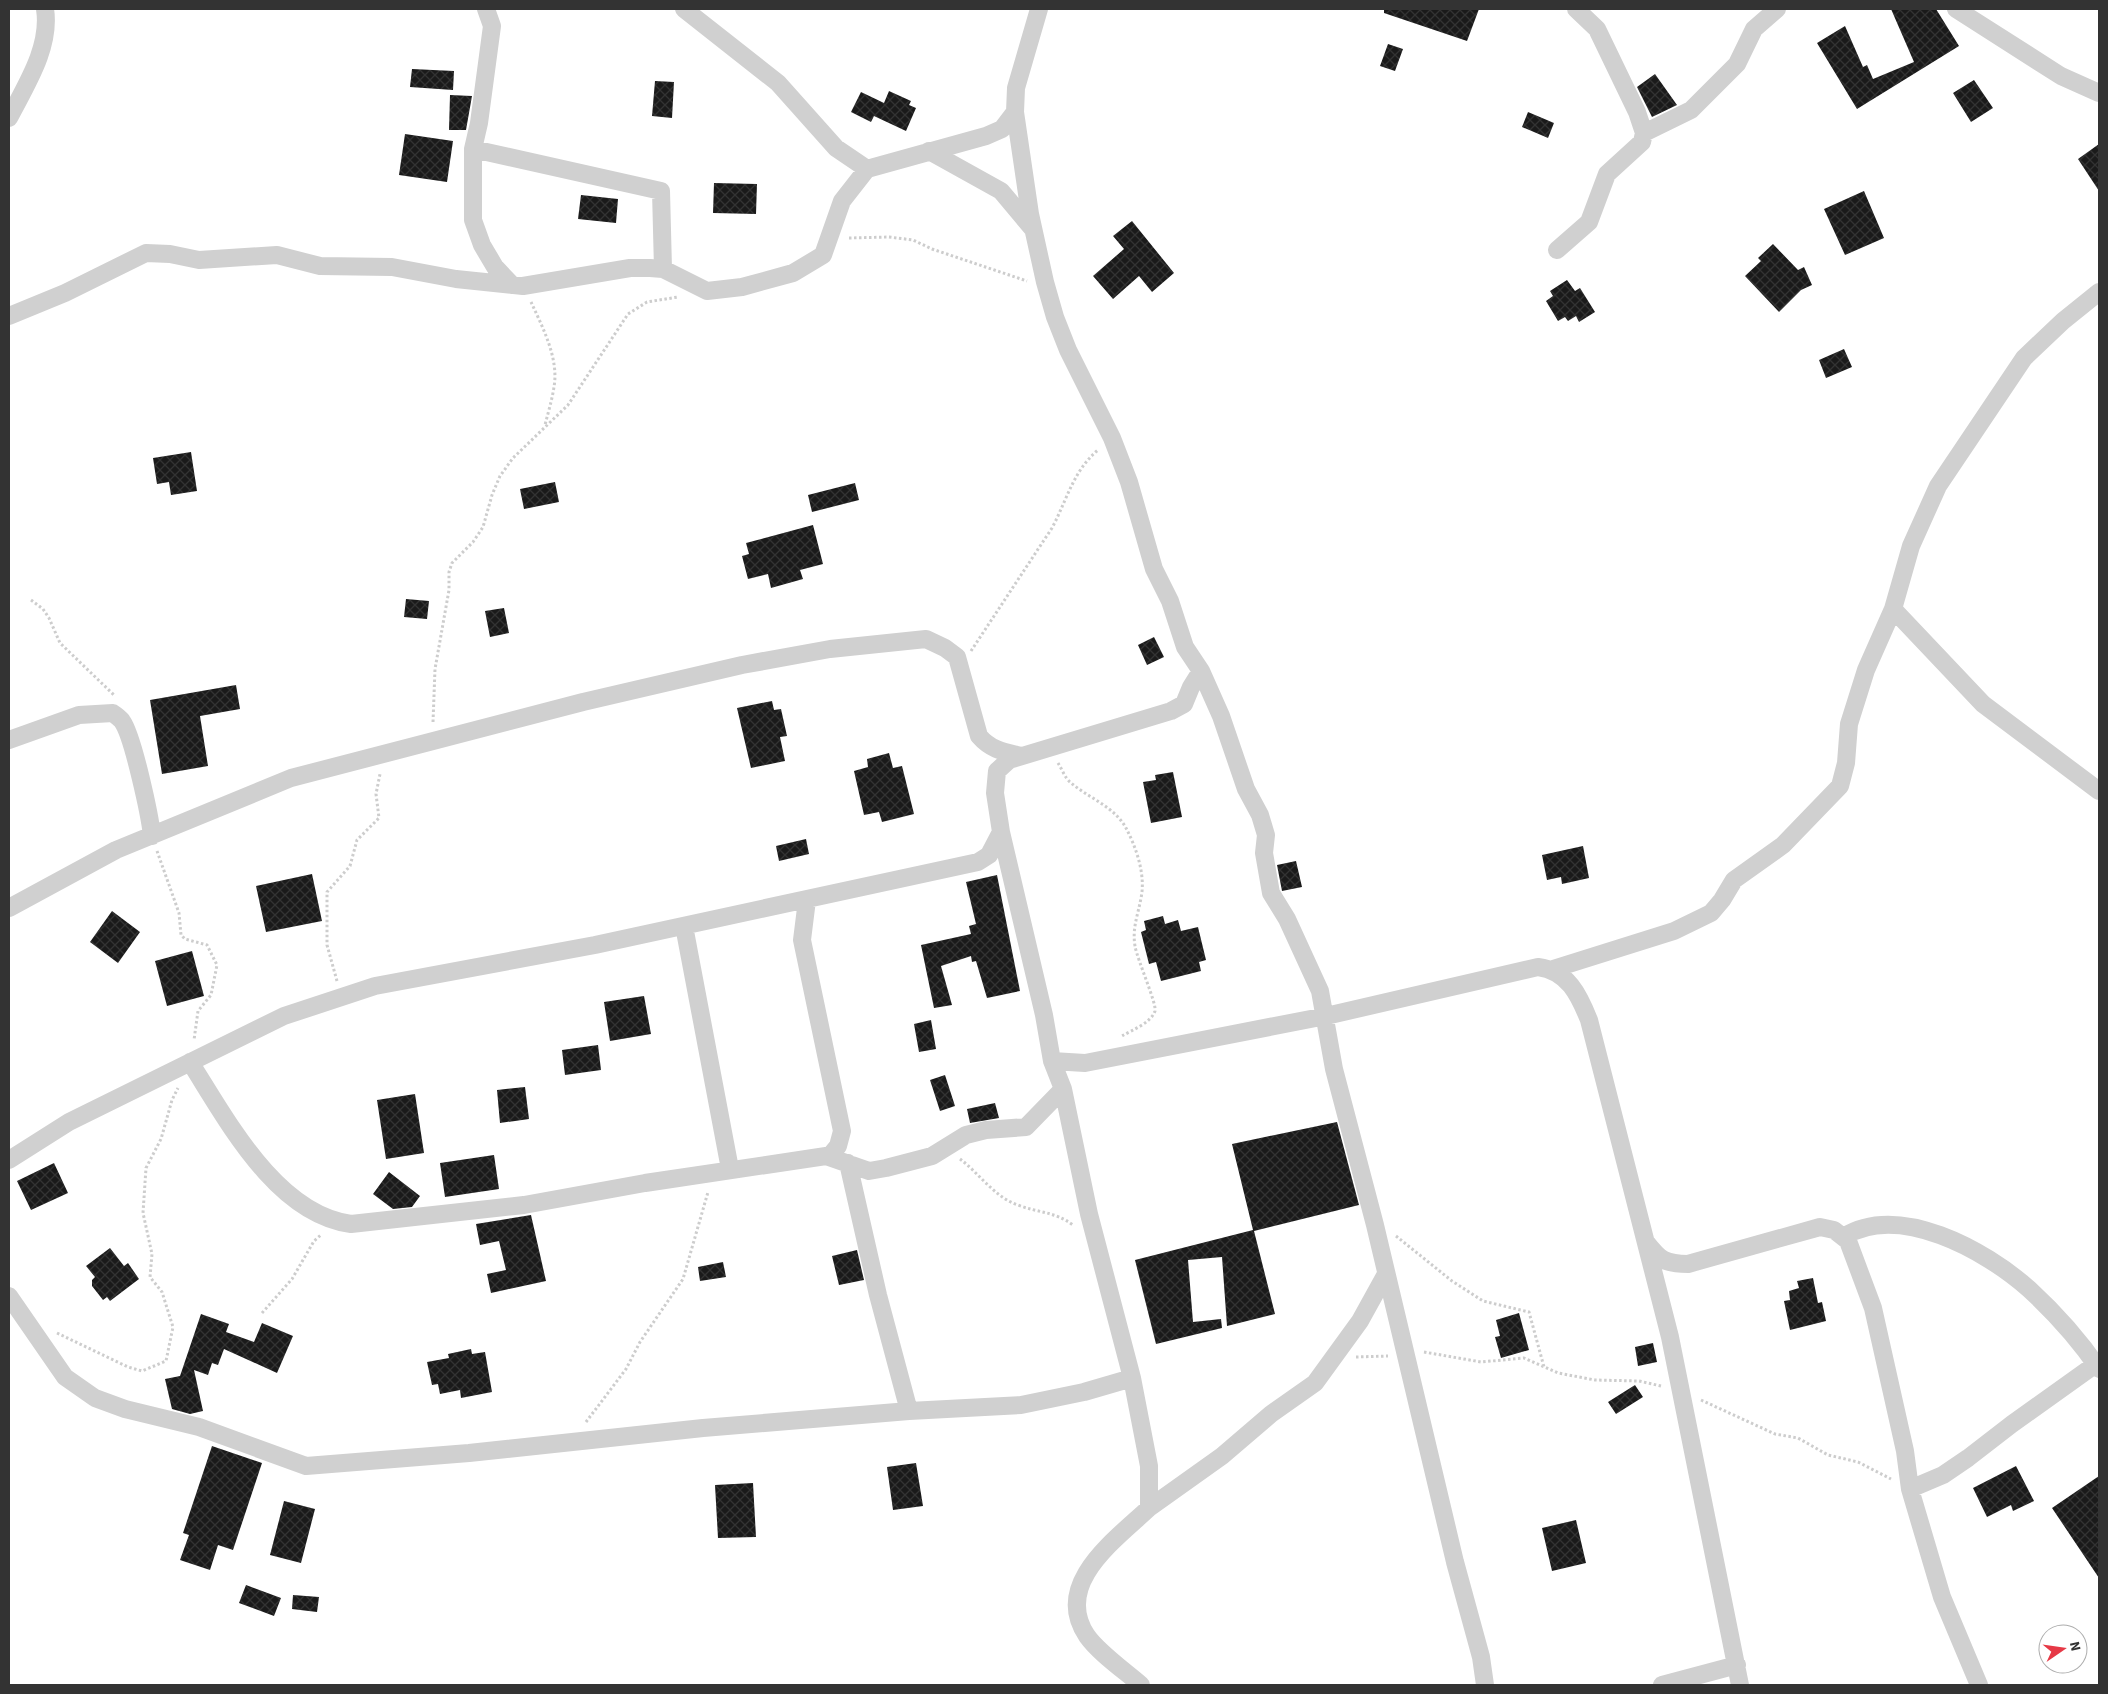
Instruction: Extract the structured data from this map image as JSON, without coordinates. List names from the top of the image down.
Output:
{
  "north": "right"
}
